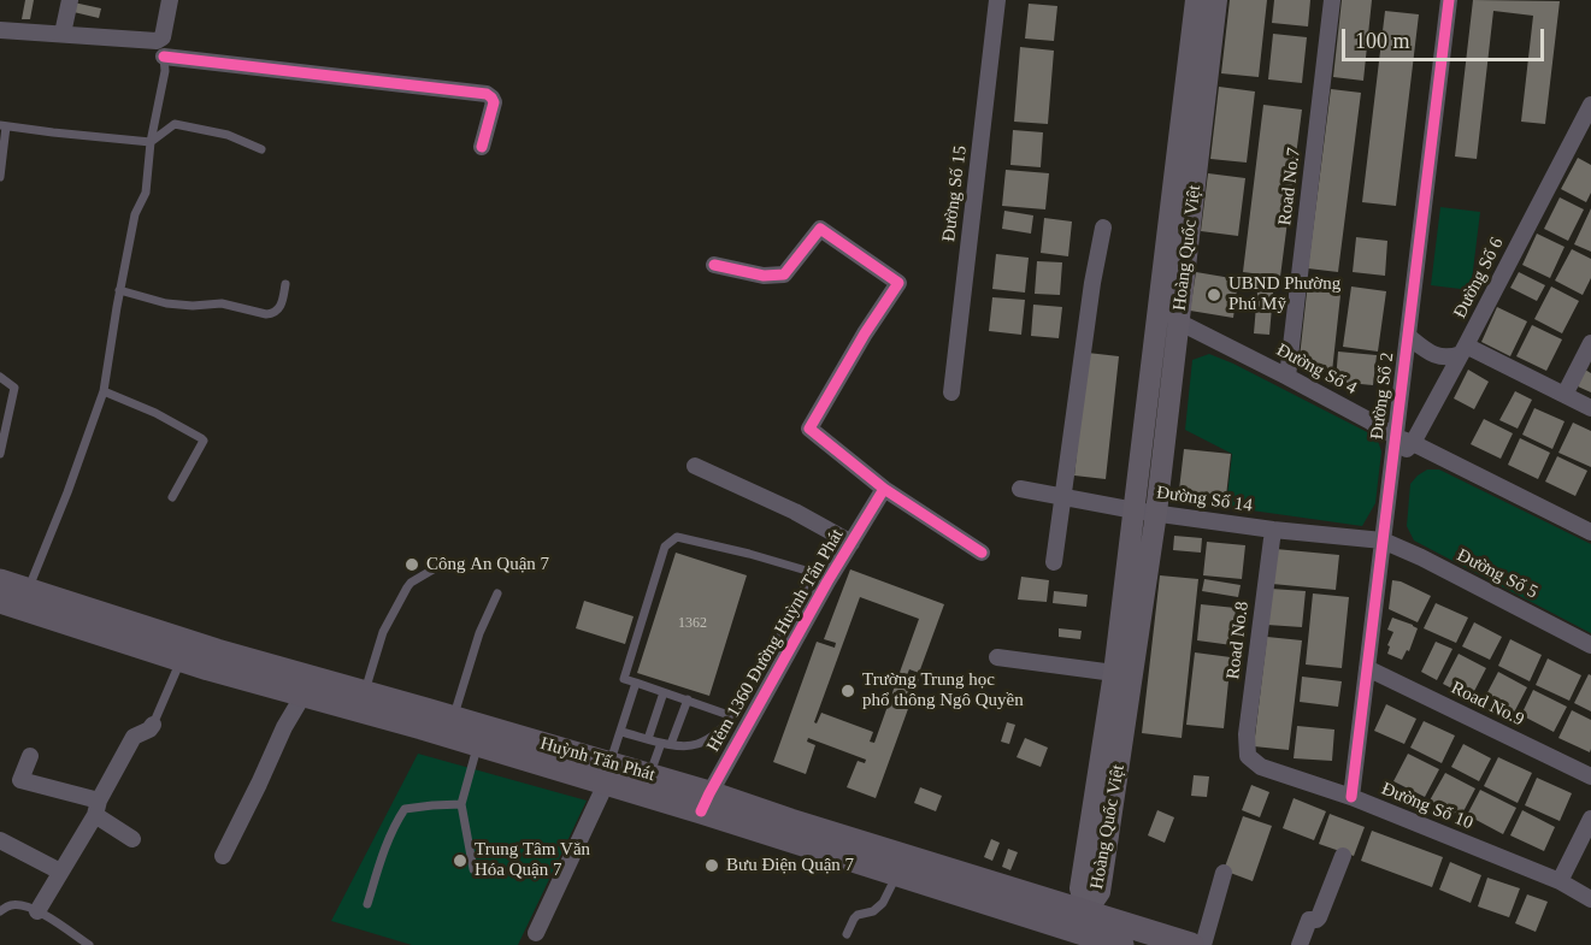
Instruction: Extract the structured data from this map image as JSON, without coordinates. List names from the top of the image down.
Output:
{
  "streets": {
    "main road": ["Hoàng Quốc Việt", "Huỳnh Tấn Phát"],
    "street": [
      "Road No.7",
      "Đường Số 15",
      "Đường Số 6",
      "Đường Số 4",
      "Đường Số 2",
      "Đường Số 14",
      "Đường Số 5",
      "Hẻm 1360 Đường Huỳnh Tấn Phát",
      "Road No.8",
      "Road No.9",
      "Đường Số 10"
    ]
  },
  "crossings": [
    ["Road No.7", "Đường Số 4"],
    ["Hoàng Quốc Việt", "Đường Số 4"],
    ["Hoàng Quốc Việt", "Đường Số 14"],
    ["Hoàng Quốc Việt", "Huỳnh Tấn Phát"],
    ["Đường Số 6", "Đường Số 4"],
    ["Đường Số 6", "Đường Số 2"],
    ["Đường Số 4", "Đường Số 2"],
    ["Đường Số 2", "Đường Số 14"],
    ["Đường Số 2", "Đường Số 5"],
    ["Đường Số 2", "Road No.9"],
    ["Đường Số 2", "Đường Số 10"],
    ["Đường Số 14", "Đường Số 5"],
    ["Đường Số 14", "Road No.8"],
    ["Hẻm 1360 Đường Huỳnh Tấn Phát", "Huỳnh Tấn Phát"],
    ["Road No.8", "Đường Số 10"]
  ],
  "places": [
    "UBND Phường Phú Mỹ",
    "Công An Quận 7",
    "Trường Trung học phổ thông Ngô Quyền",
    "Trung Tâm Văn Hóa Quận 7",
    "Bưu Điện Quận 7"
  ],
  "house_numbers": ["1362"],
  "scale_bar": "100 m"
}
